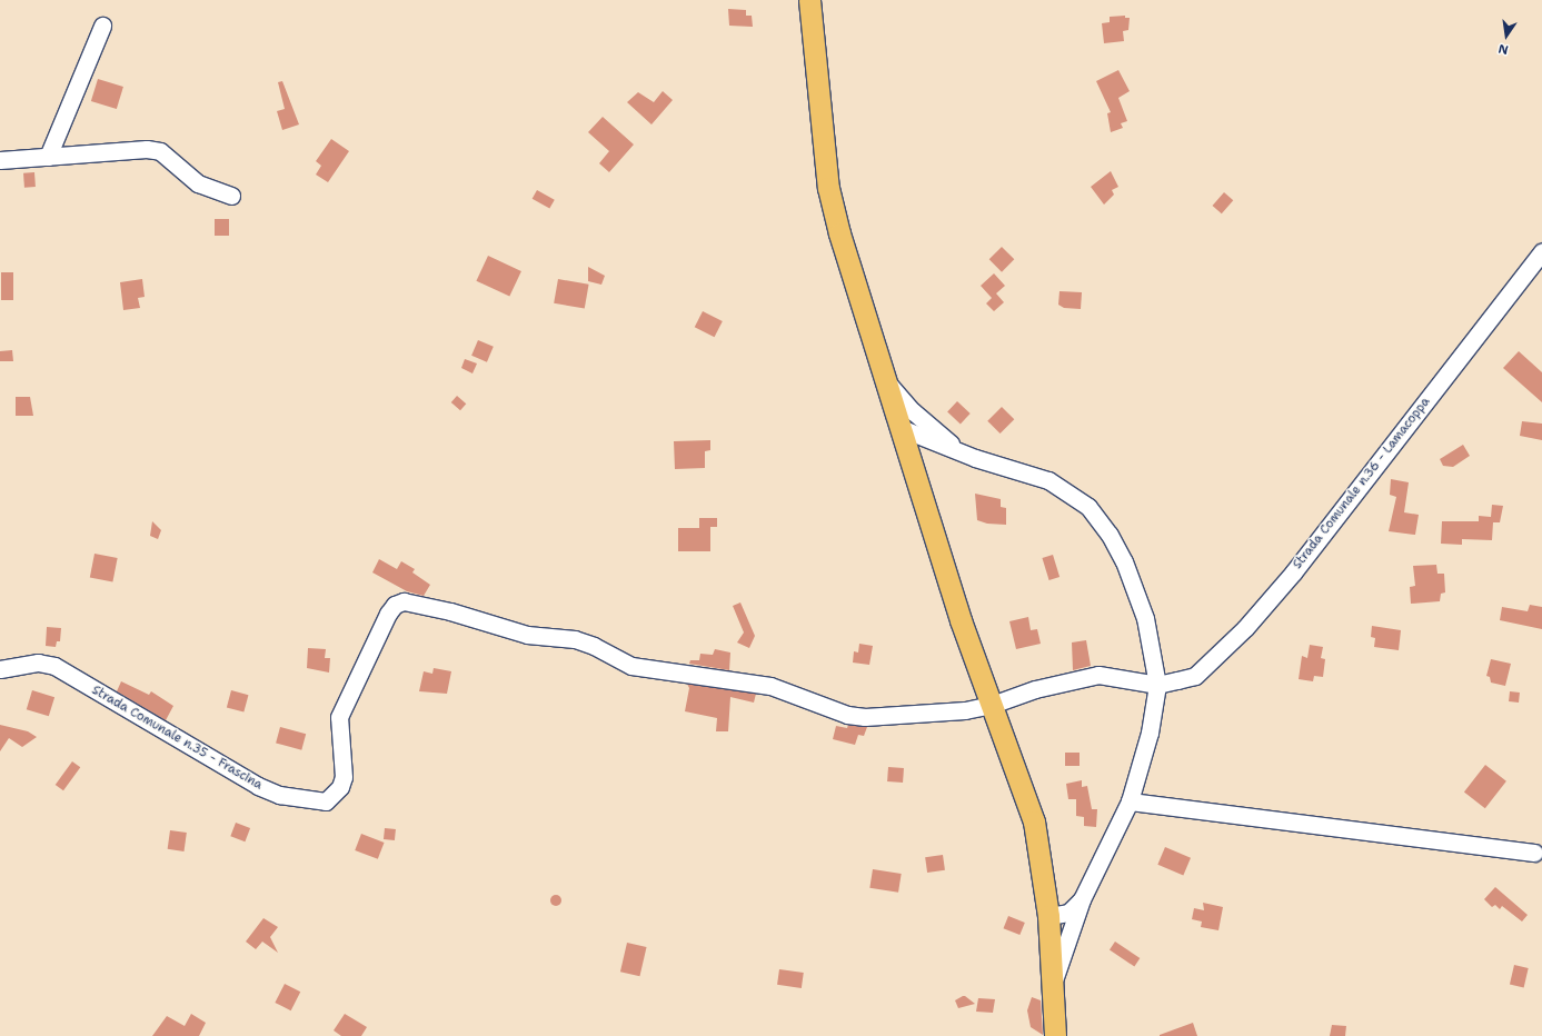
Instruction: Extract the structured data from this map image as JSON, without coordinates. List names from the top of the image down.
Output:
{
  "streets": {
    "street": ["Strada Comunale n.36 - Lamacoppa", "Strada Comunale n.35 - Frascina"]
  },
  "north": "bottom"
}
